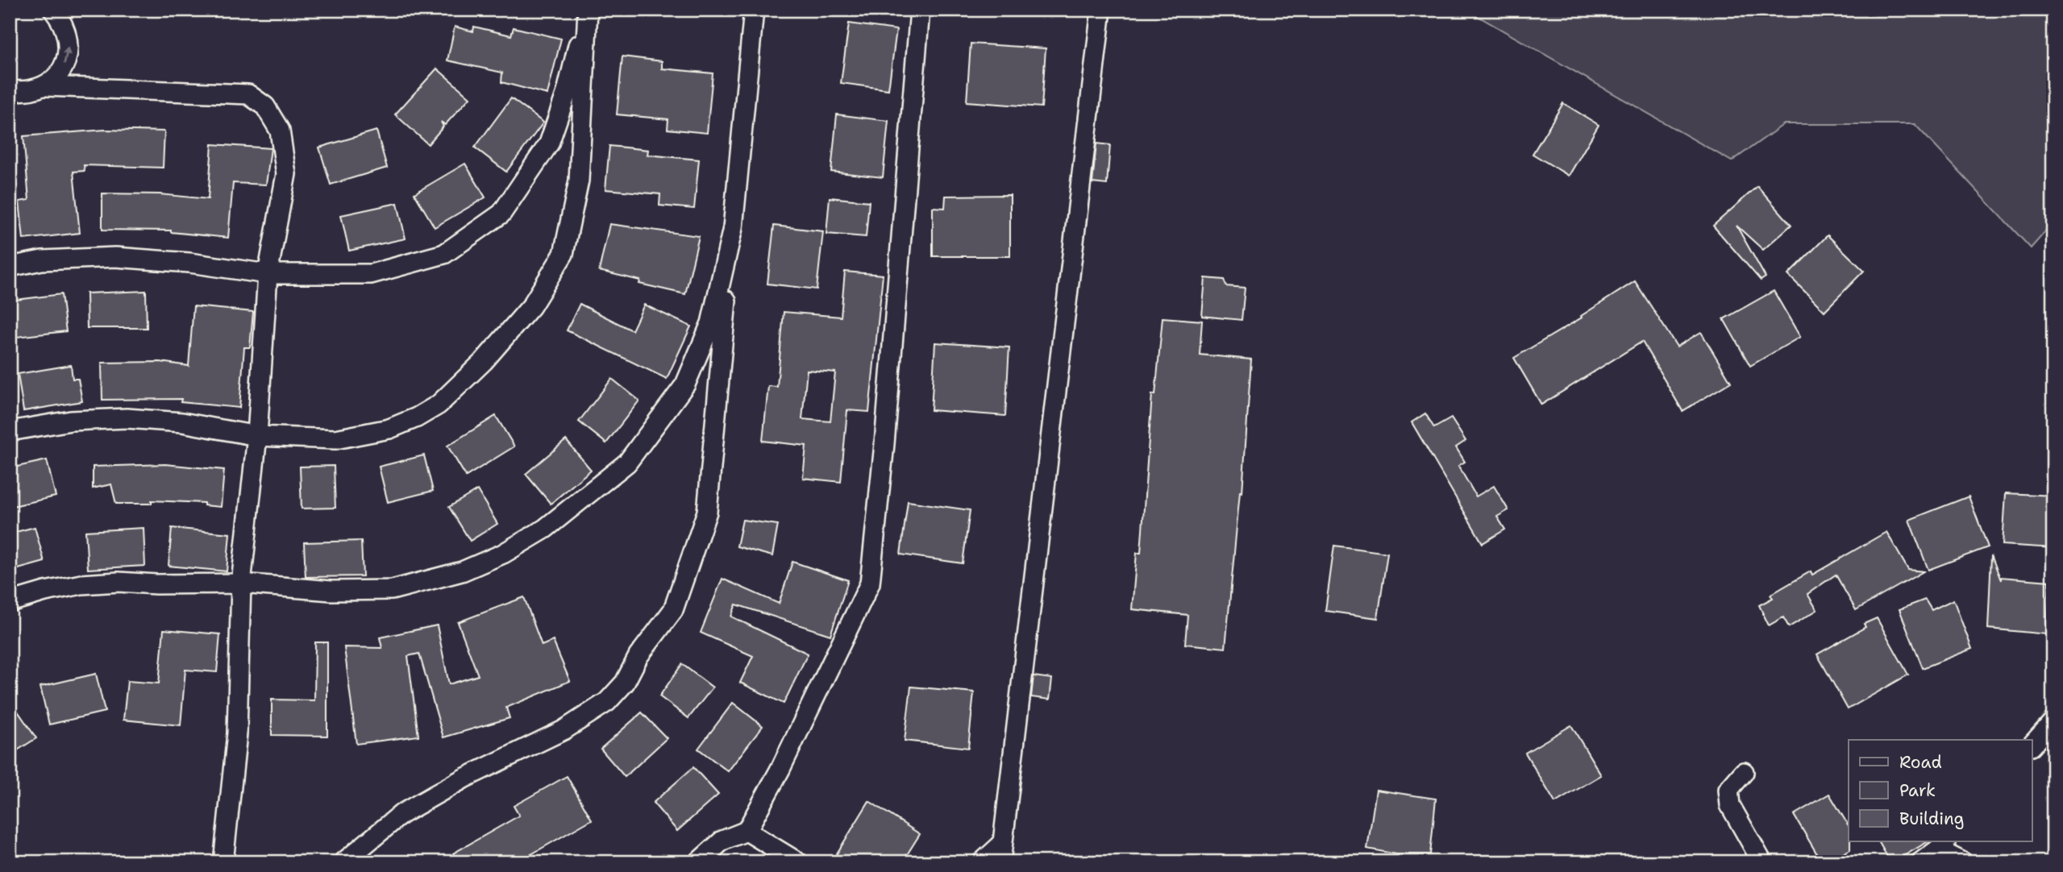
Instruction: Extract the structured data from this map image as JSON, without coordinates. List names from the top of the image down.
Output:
{
  "legend": ["Road", "Park", "Building"]
}
